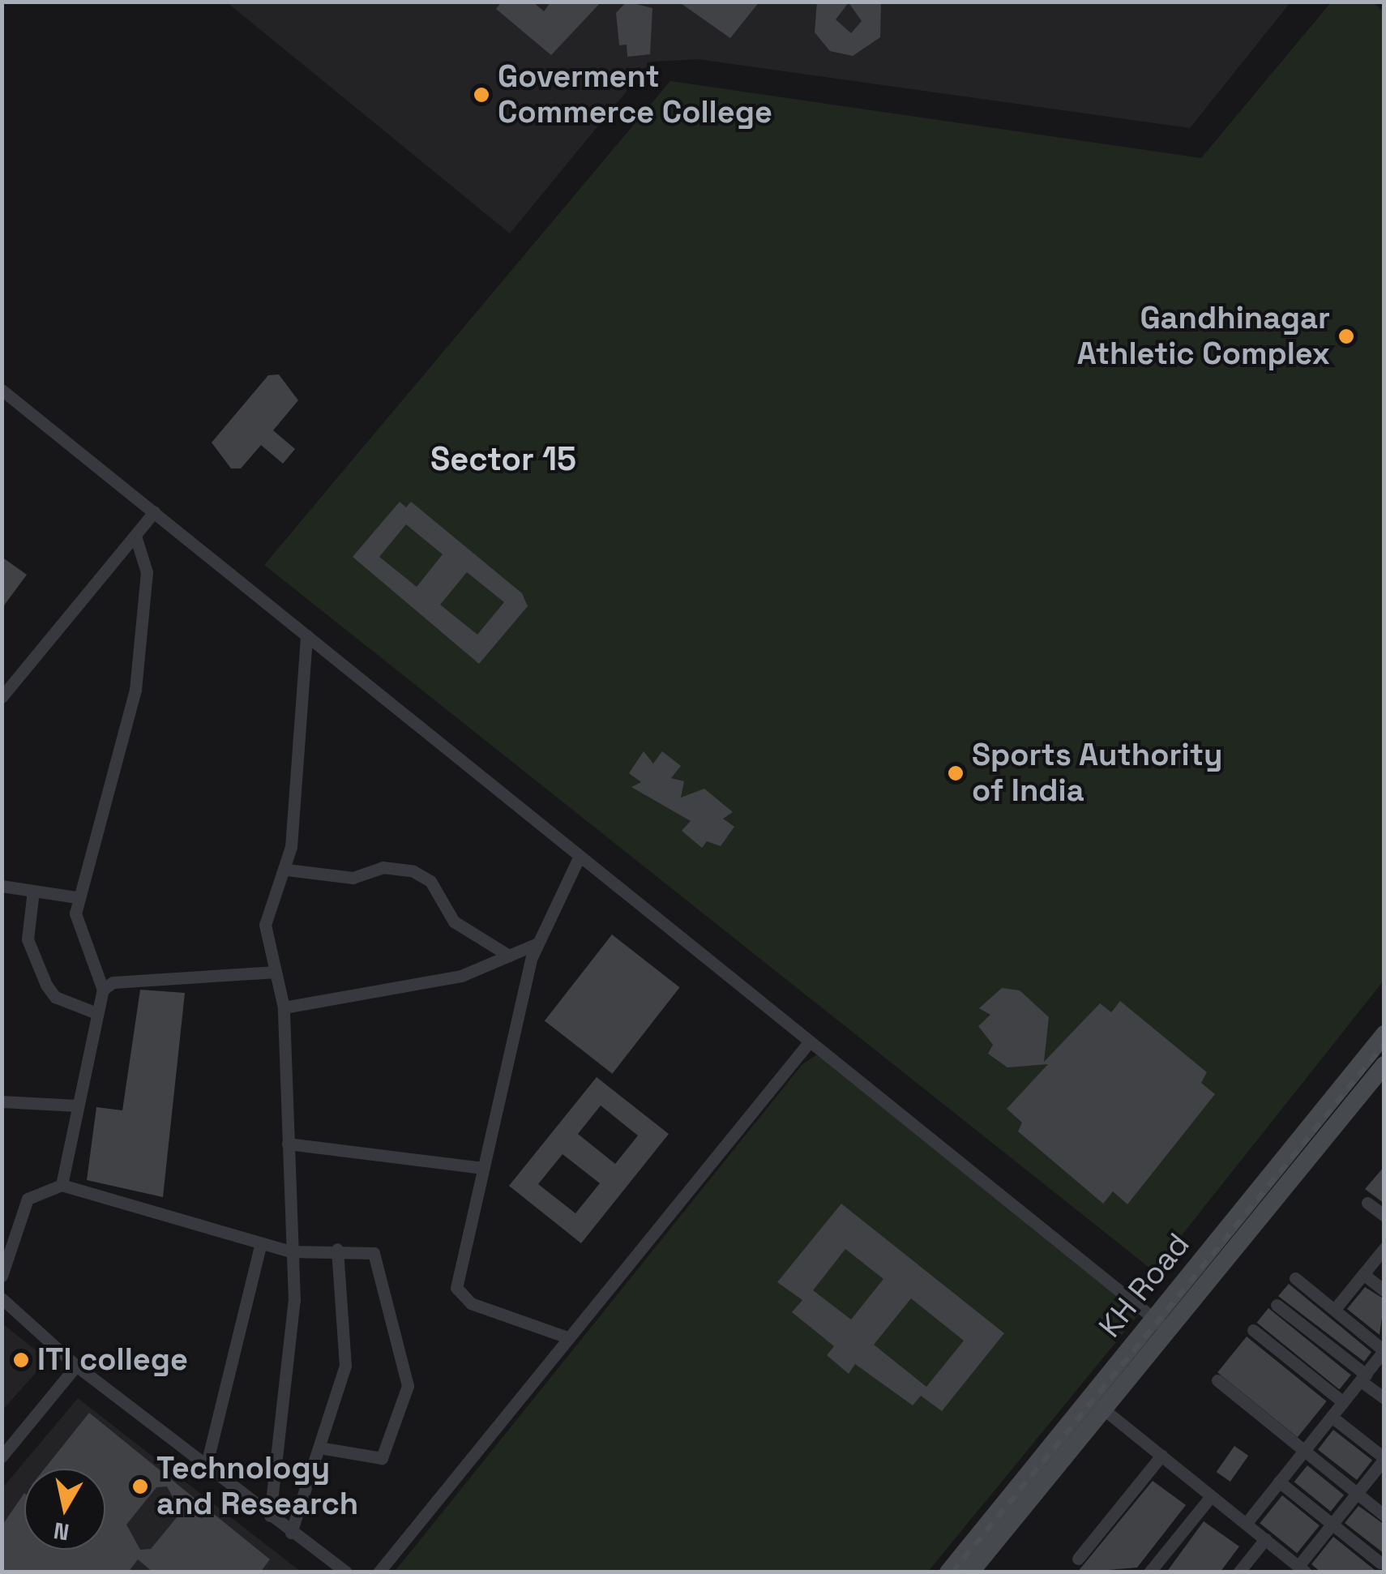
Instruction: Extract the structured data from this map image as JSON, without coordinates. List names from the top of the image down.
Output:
{
  "streets": {
    "main road": ["KH Road"]
  },
  "districts": ["Sector 15"],
  "places": [
    "Goverment Commerce College",
    "Gandhinagar Athletic Complex",
    "Sports Authority of India",
    "ITI college",
    "Technology and Research"
  ],
  "north": "bottom"
}
